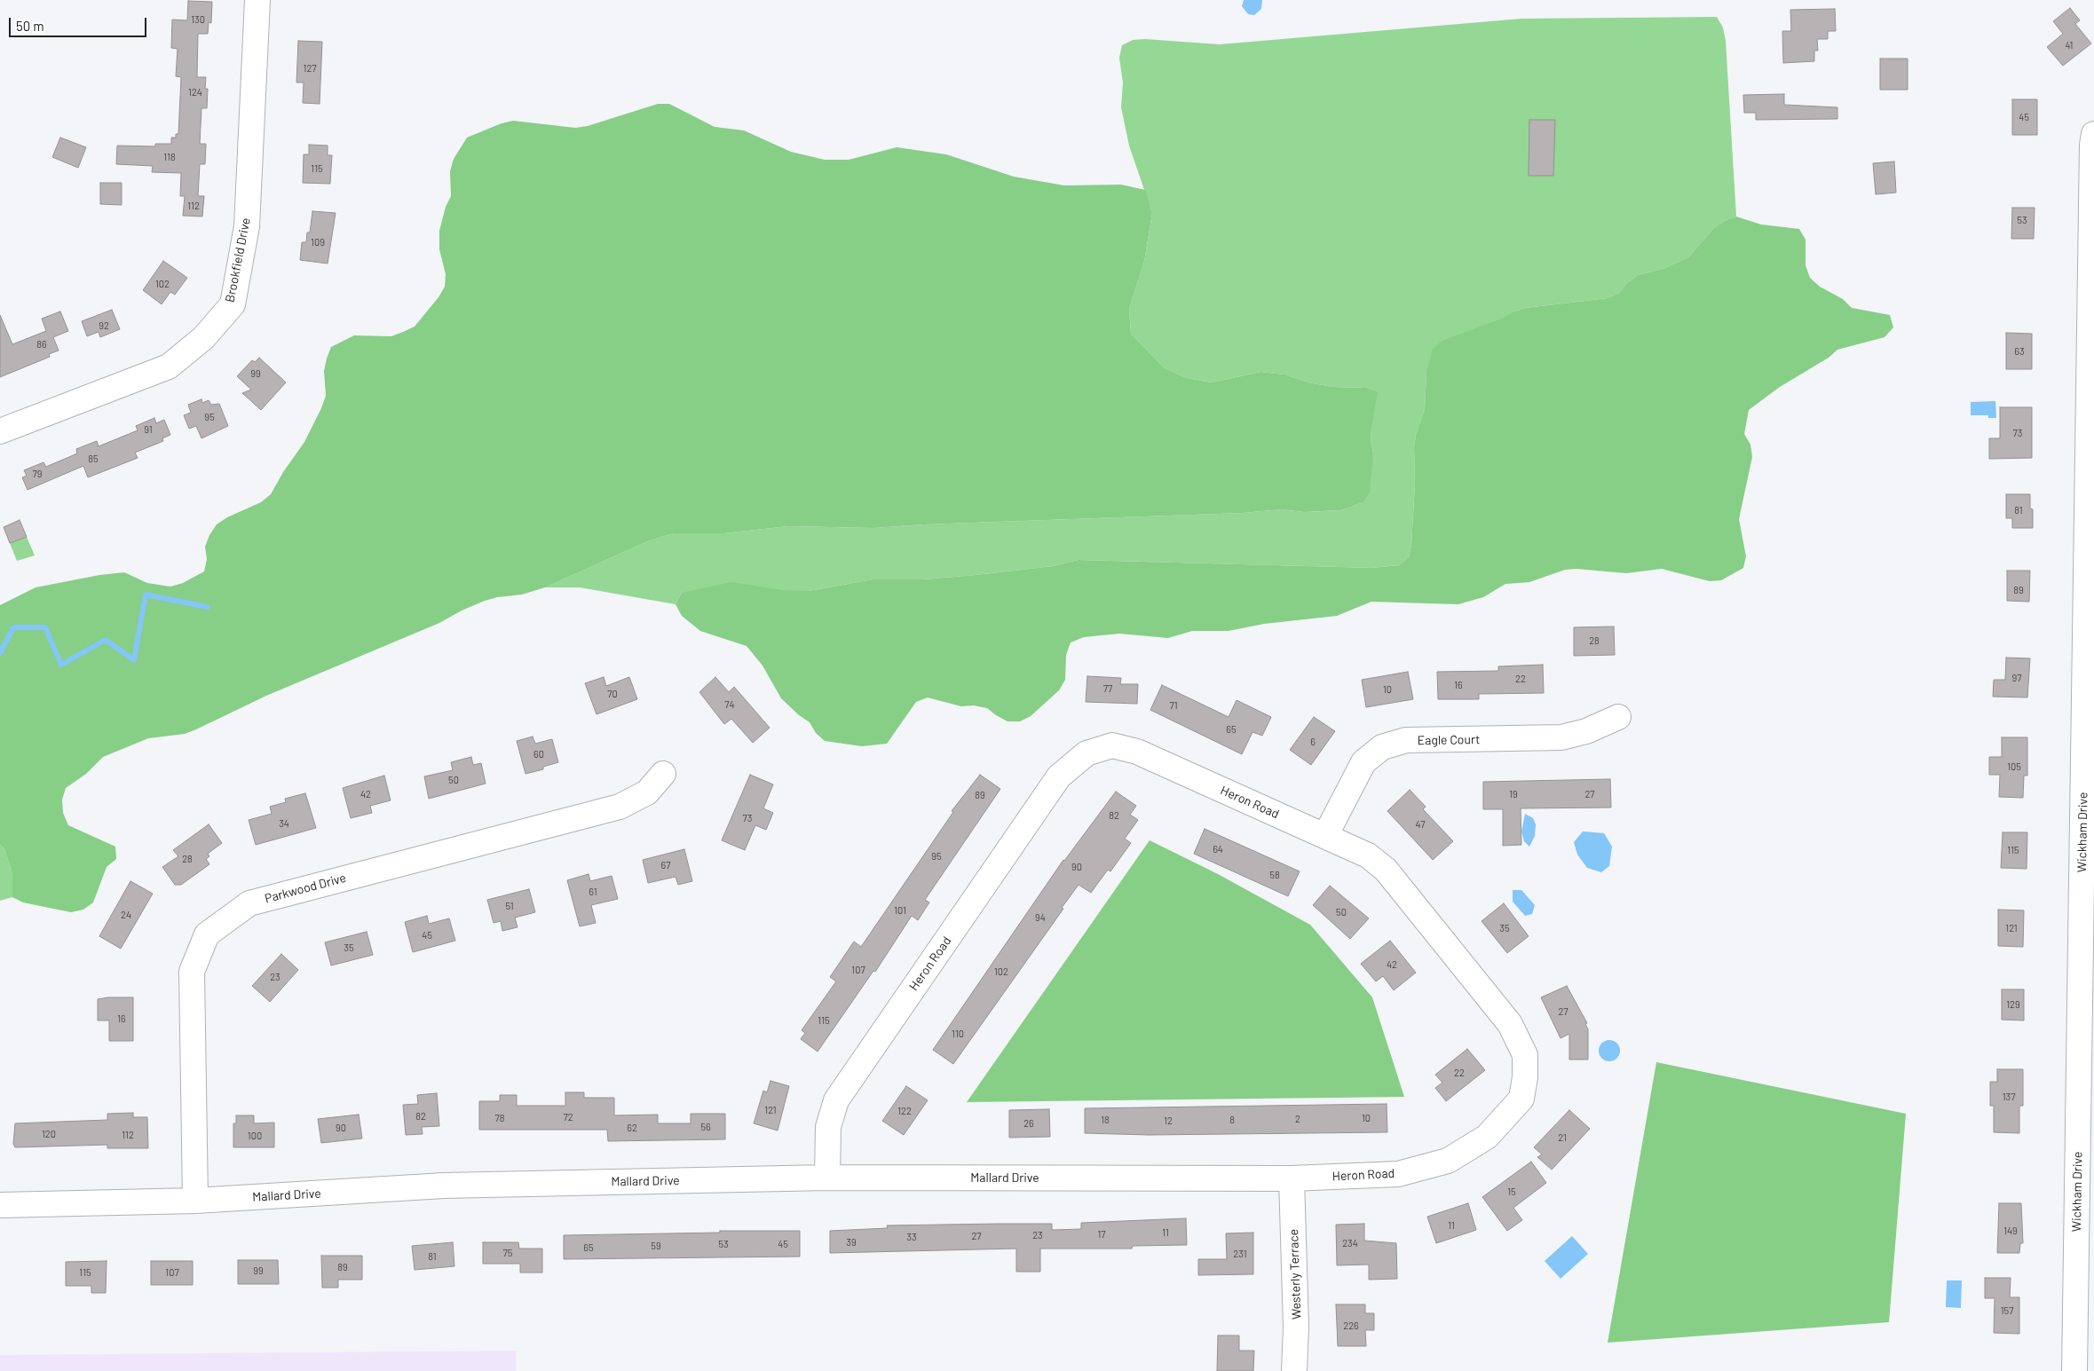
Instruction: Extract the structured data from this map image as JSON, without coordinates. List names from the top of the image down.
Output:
{
  "streets": {
    "street": [
      "Brookfield Drive",
      "Eagle Court",
      "Heron Road",
      "Wickham Drive",
      "Parkwood Drive",
      "Mallard Drive",
      "Westerly Terrace"
    ]
  },
  "crossings": [
    ["Eagle Court", "Heron Road"],
    ["Heron Road", "Mallard Drive"],
    ["Heron Road", "Westerly Terrace"],
    ["Parkwood Drive", "Mallard Drive"],
    ["Mallard Drive", "Westerly Terrace"]
  ],
  "house_numbers": [
    "130",
    "41",
    "127",
    "124",
    "45",
    "118",
    "115",
    "112",
    "53",
    "109",
    "102",
    "92",
    "86",
    "63",
    "99",
    "95",
    "91",
    "73",
    "85",
    "79",
    "81",
    "89",
    "28",
    "97",
    "22",
    "16",
    "77",
    "10",
    "70",
    "74",
    "71",
    "65",
    "6",
    "60",
    "105",
    "50",
    "42",
    "19",
    "27",
    "89",
    "82",
    "73",
    "34",
    "47",
    "64",
    "115",
    "95",
    "28",
    "67",
    "90",
    "58",
    "61",
    "51",
    "101",
    "50",
    "24",
    "94",
    "35",
    "121",
    "45",
    "35",
    "42",
    "107",
    "102",
    "23",
    "129",
    "27",
    "16",
    "115",
    "110",
    "22",
    "137",
    "121",
    "122",
    "82",
    "72",
    "78",
    "10",
    "2",
    "18",
    "8",
    "12",
    "26",
    "56",
    "90",
    "62",
    "120",
    "112",
    "100",
    "21",
    "15",
    "11",
    "149",
    "11",
    "17",
    "23",
    "27",
    "33",
    "39",
    "234",
    "53",
    "45",
    "59",
    "65",
    "75",
    "231",
    "81",
    "89",
    "99",
    "115",
    "107",
    "157",
    "226"
  ],
  "scale_bar": "50 m"
}
